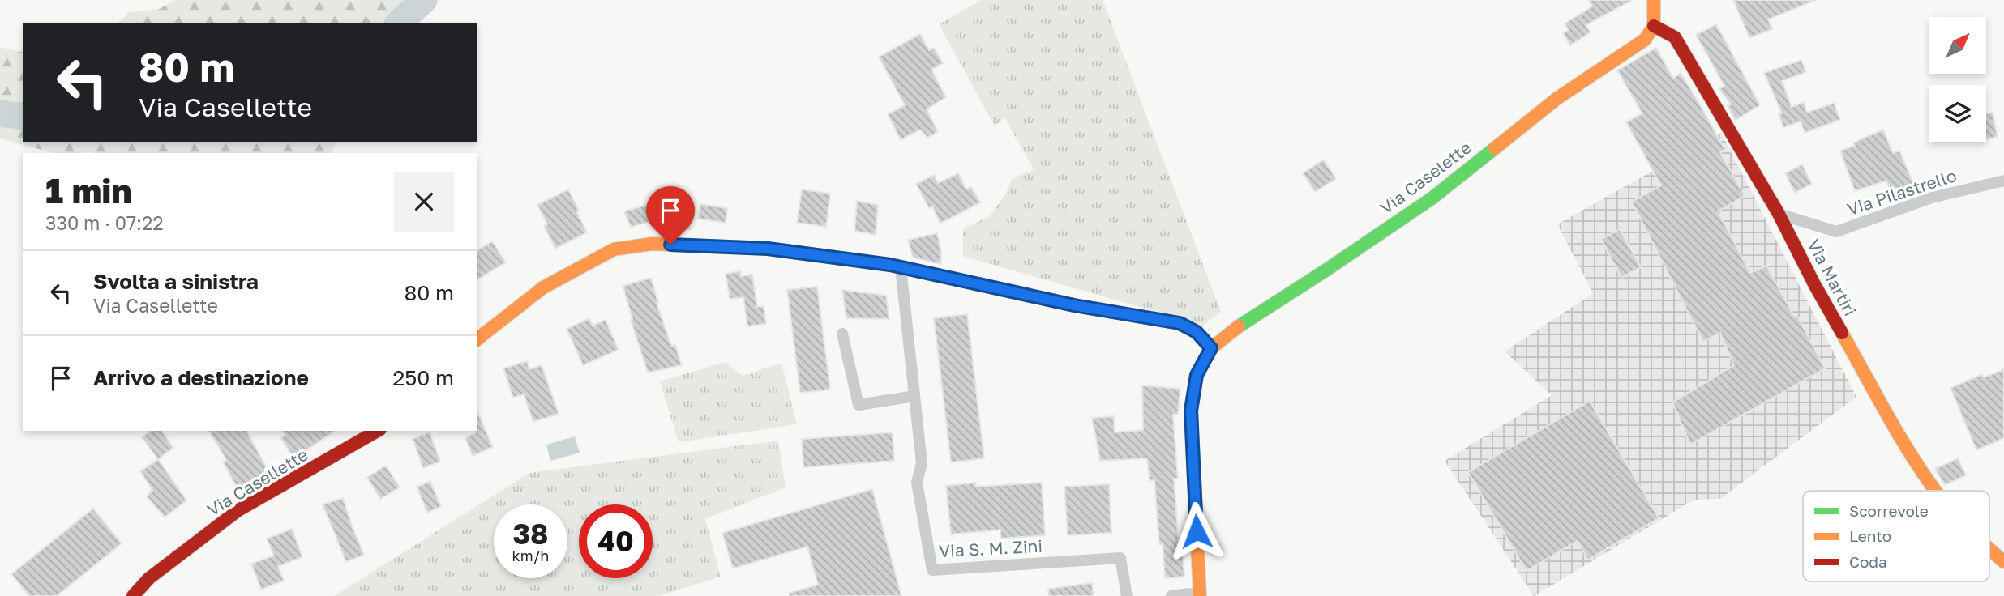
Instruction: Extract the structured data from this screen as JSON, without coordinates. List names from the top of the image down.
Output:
{
  "streets": {
    "street": [
      "Via Caselette",
      "Via Pilastrello",
      "Via Martiri",
      "Via Casellette",
      "Via S. M. Zini"
    ]
  },
  "crossings": [
    ["Via Caselette", "Via Martiri"],
    ["Via Pilastrello", "Via Martiri"]
  ],
  "legend": ["Scorrevole", "Lento", "Coda"],
  "north": "top right",
  "page": {
    "turn": ["80 m", "Via Casellette"],
    "heading": ["1 min", "330 m · 07:22"],
    "list": [
      {
        "name": "Svolta a sinistra",
        "note": "Via Casellette",
        "value": "80 m"
      },
      {
        "name": "Arrivo a destinazione",
        "value": "250 m"
      }
    ],
    "speed": "38 km/h",
    "limit": "40"
  }
}
